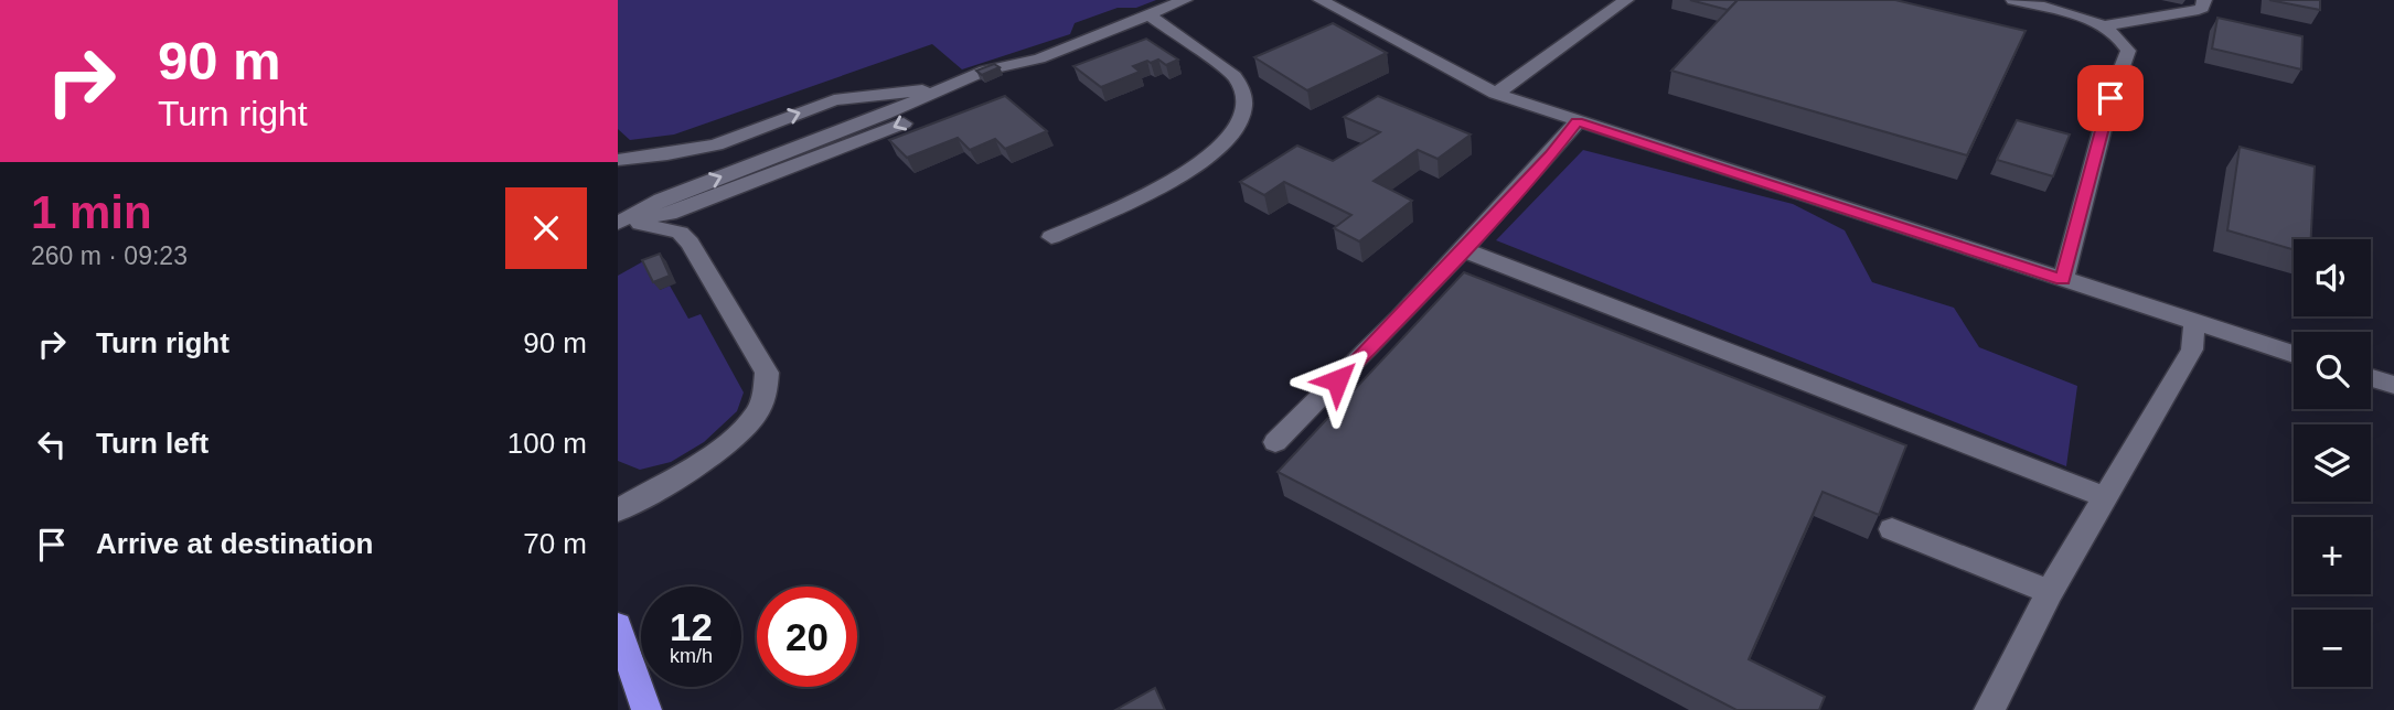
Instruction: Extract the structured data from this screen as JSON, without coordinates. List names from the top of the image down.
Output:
{
  "page": {
    "turn": ["90 m", "Turn right"],
    "heading": ["1 min", "260 m · 09:23"],
    "map_buttons": ["+", "−"],
    "list": [
      {
        "name": "Turn right",
        "value": "90 m"
      },
      {
        "name": "Turn left",
        "value": "100 m"
      },
      {
        "name": "Arrive at destination",
        "value": "70 m"
      }
    ],
    "speed": "12 km/h",
    "limit": "20"
  }
}
